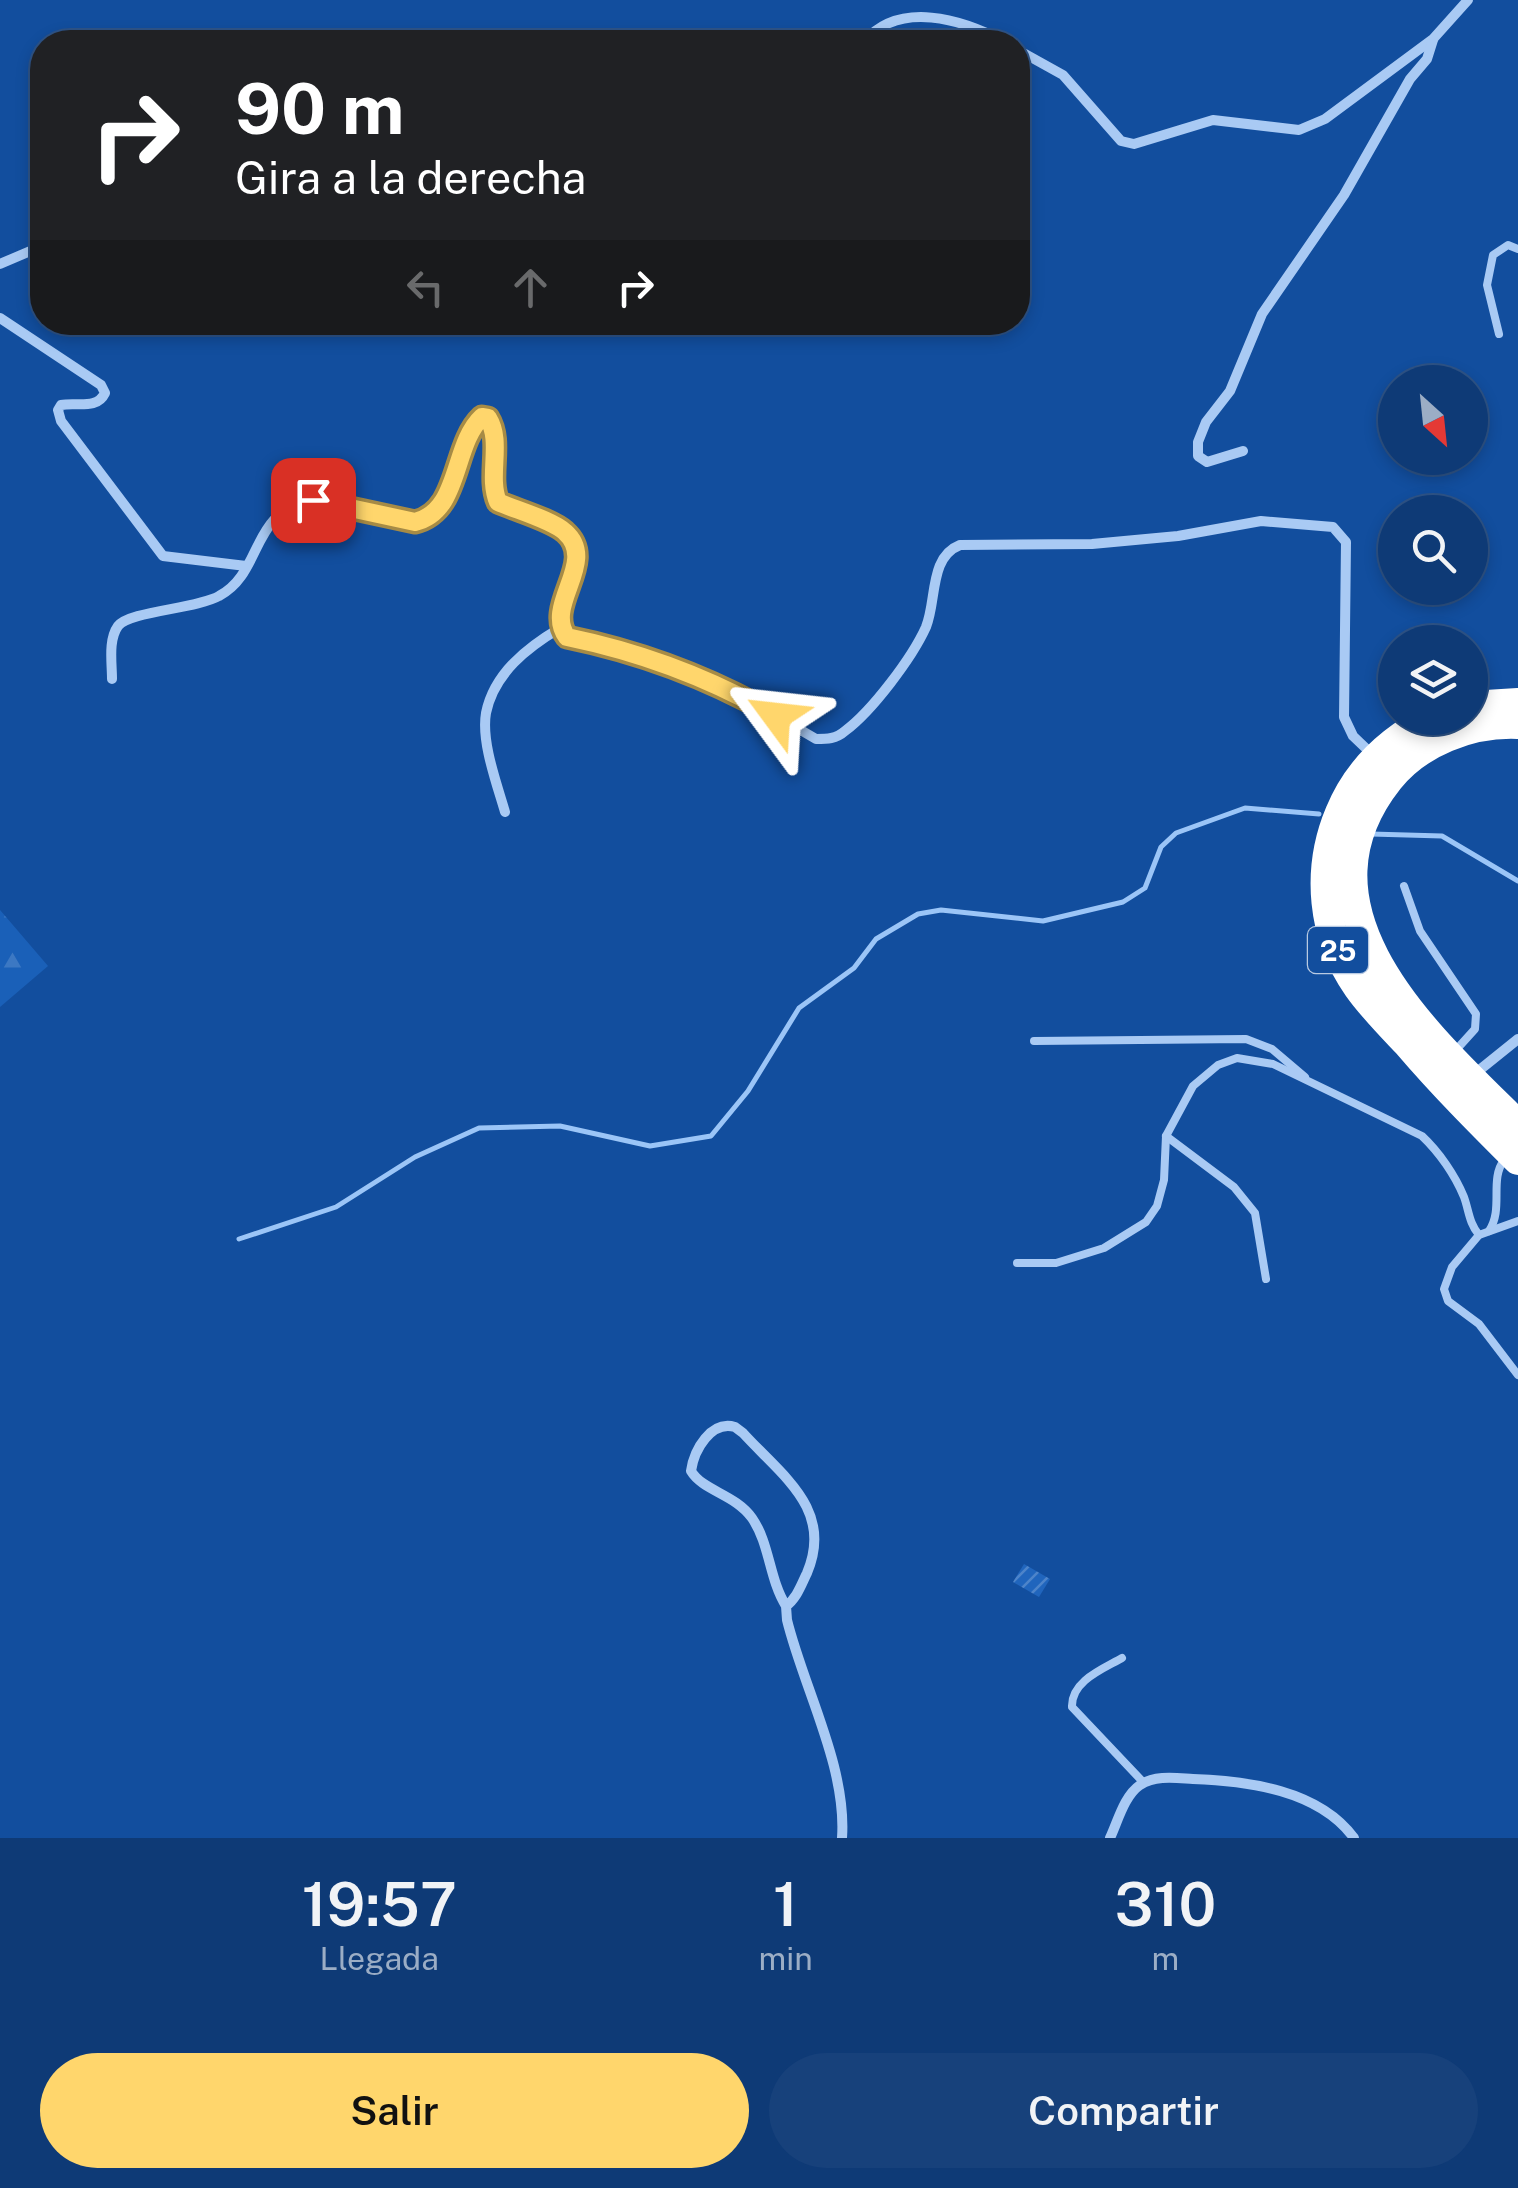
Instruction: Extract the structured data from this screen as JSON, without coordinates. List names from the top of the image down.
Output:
{
  "streets": {
    "highway": ["25"]
  },
  "north": "bottom right",
  "page": {
    "turn": ["90 m", "Gira a la derecha"],
    "eta": [
      "19:57",
      "Llegada",
      "1",
      "min",
      "310",
      "m"
    ],
    "buttons": ["Salir", "Compartir"]
  }
}
